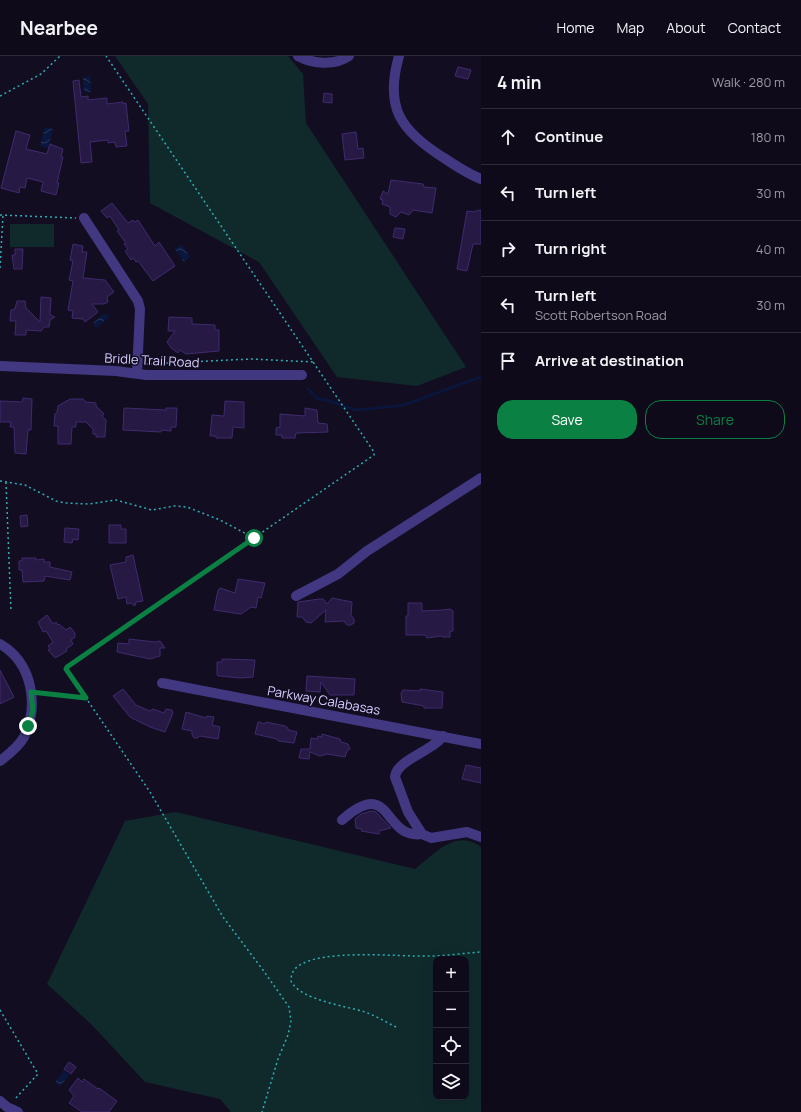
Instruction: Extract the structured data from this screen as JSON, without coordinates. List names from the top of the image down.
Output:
{
  "streets": {
    "street": ["Bridle Trail Road", "Parkway Calabasas"]
  },
  "page": {
    "header": "Nearbee",
    "nav": [
      "Home",
      "Map",
      "About",
      "Contact"
    ],
    "heading": ["4 min", "Walk · 280 m"],
    "list": [
      ["Continue", "180 m"],
      ["Turn left", "30 m"],
      ["Turn right", "40 m"],
      ["Turn left", "Scott Robertson Road", "30 m"],
      "Arrive at destination"
    ],
    "buttons": ["Save", "Share"],
    "map_buttons": ["+", "−"]
  }
}
